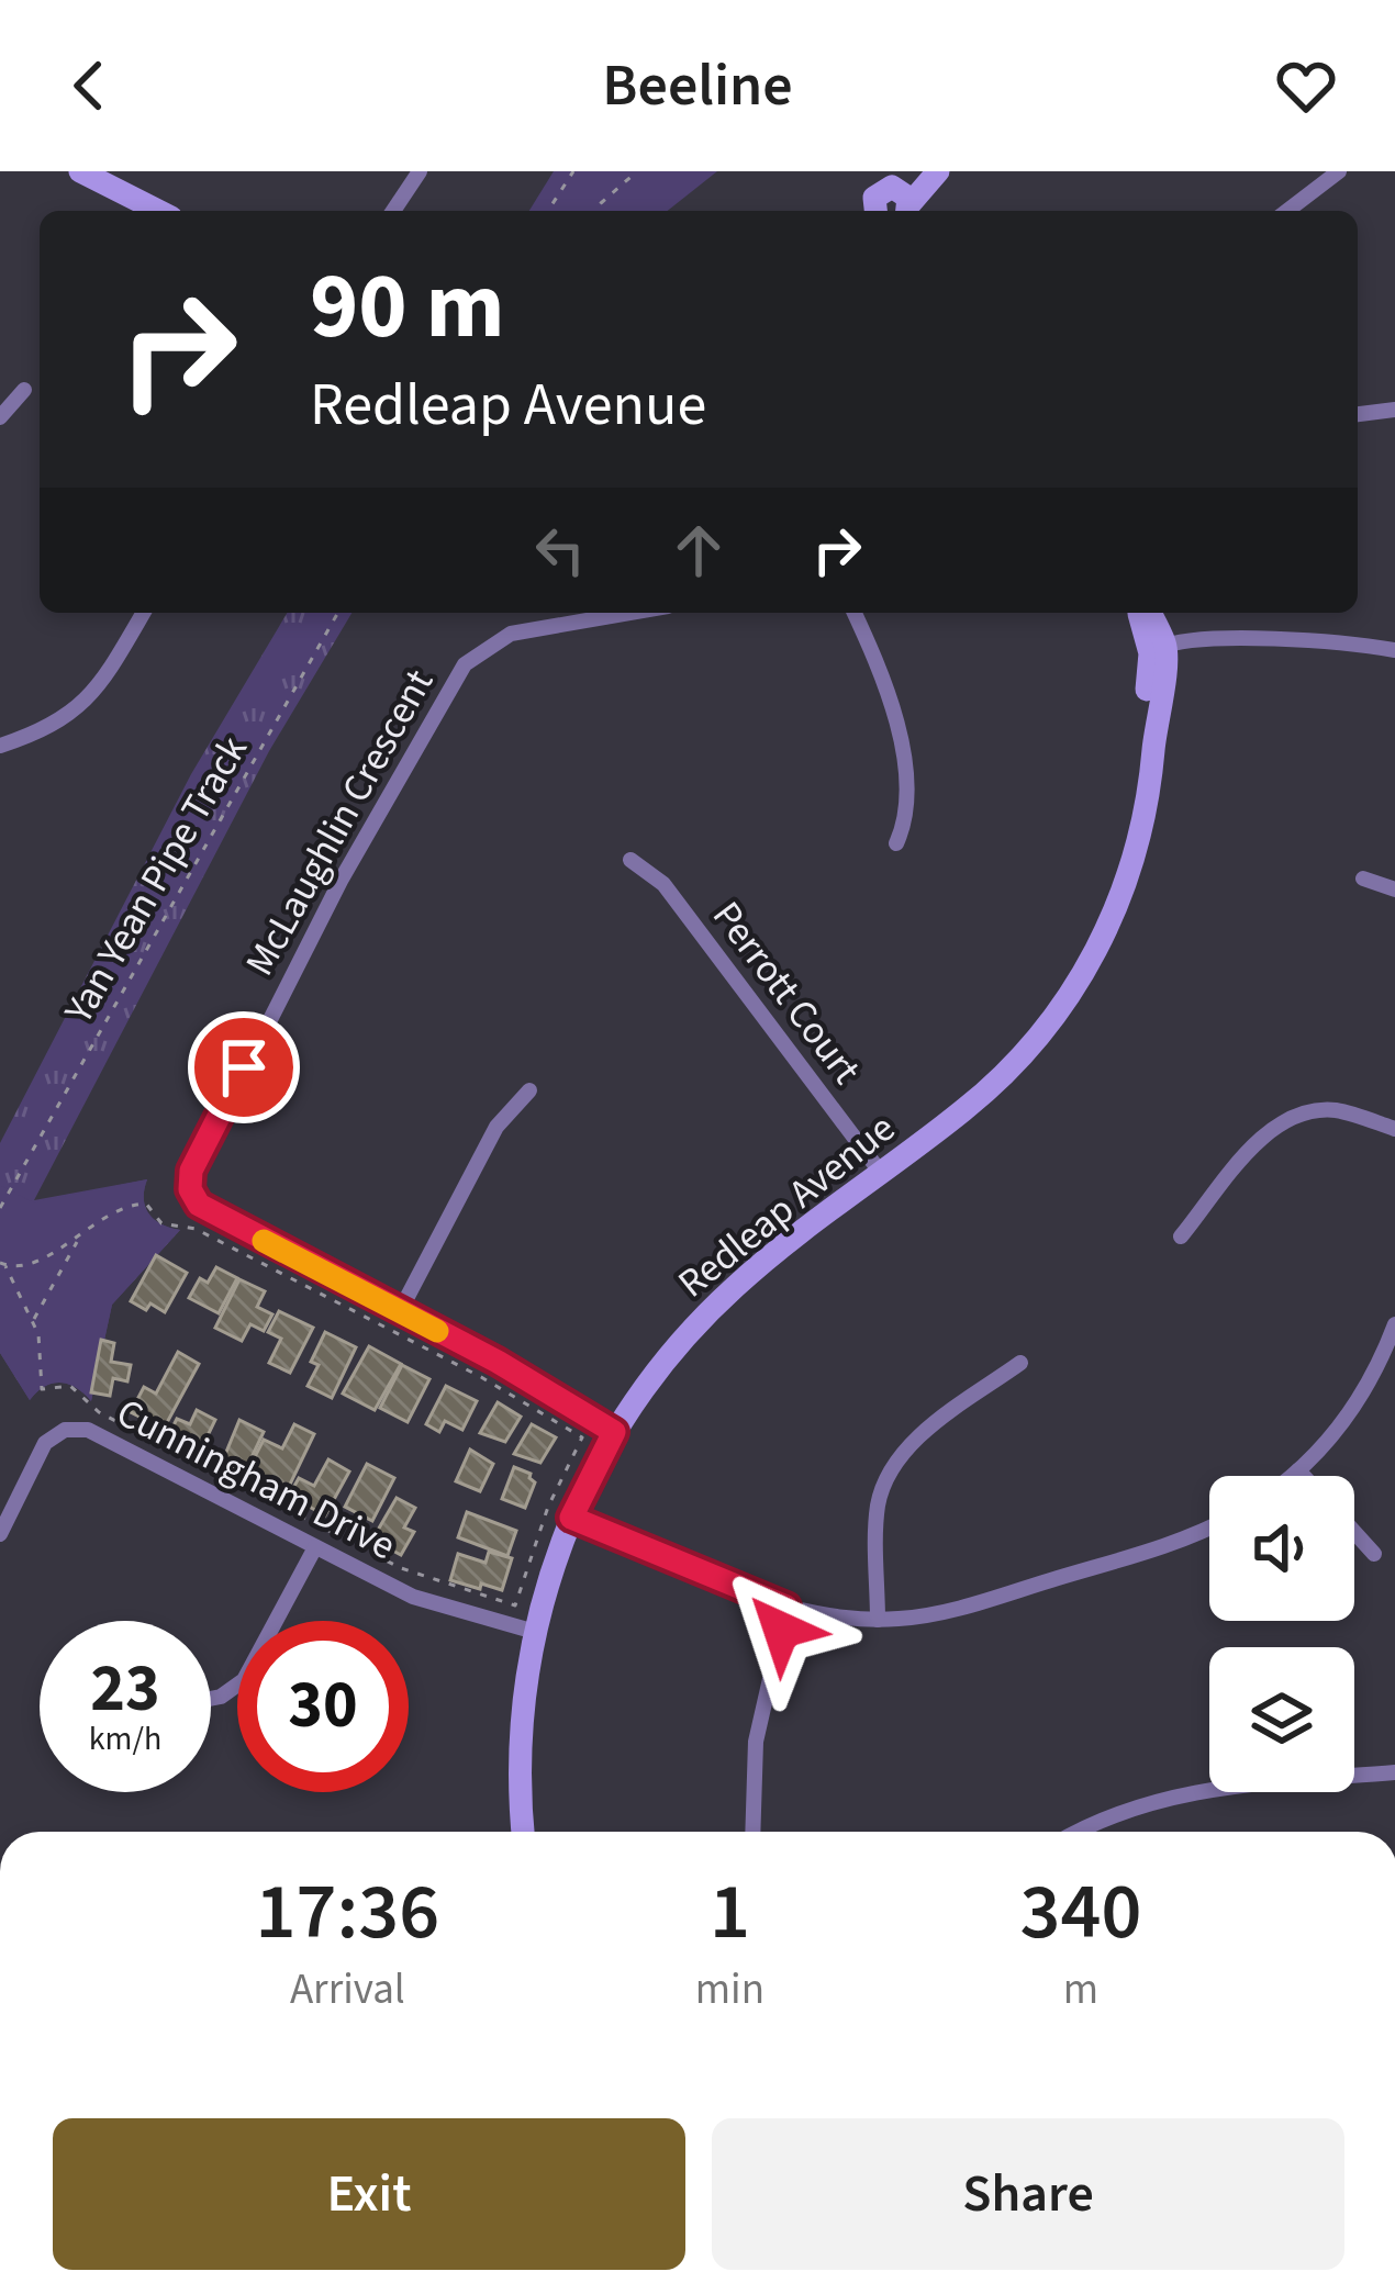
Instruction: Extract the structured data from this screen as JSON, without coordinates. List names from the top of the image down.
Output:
{
  "streets": {
    "street": [
      "McLaughlin Crescent",
      "Perrott Court",
      "Redleap Avenue",
      "Cunningham Drive"
    ],
    "path": ["Yan Yean Pipe Track"]
  },
  "crossings": [
    ["McLaughlin Crescent", "Redleap Avenue"],
    ["Perrott Court", "Redleap Avenue"],
    ["Redleap Avenue", "Cunningham Drive"]
  ],
  "page": {
    "header": "Beeline",
    "turn": ["90 m", "Redleap Avenue"],
    "speed": "23 km/h",
    "limit": "30",
    "eta": [
      "17:36",
      "Arrival",
      "1",
      "min",
      "340",
      "m"
    ],
    "buttons": ["Exit", "Share"]
  }
}
